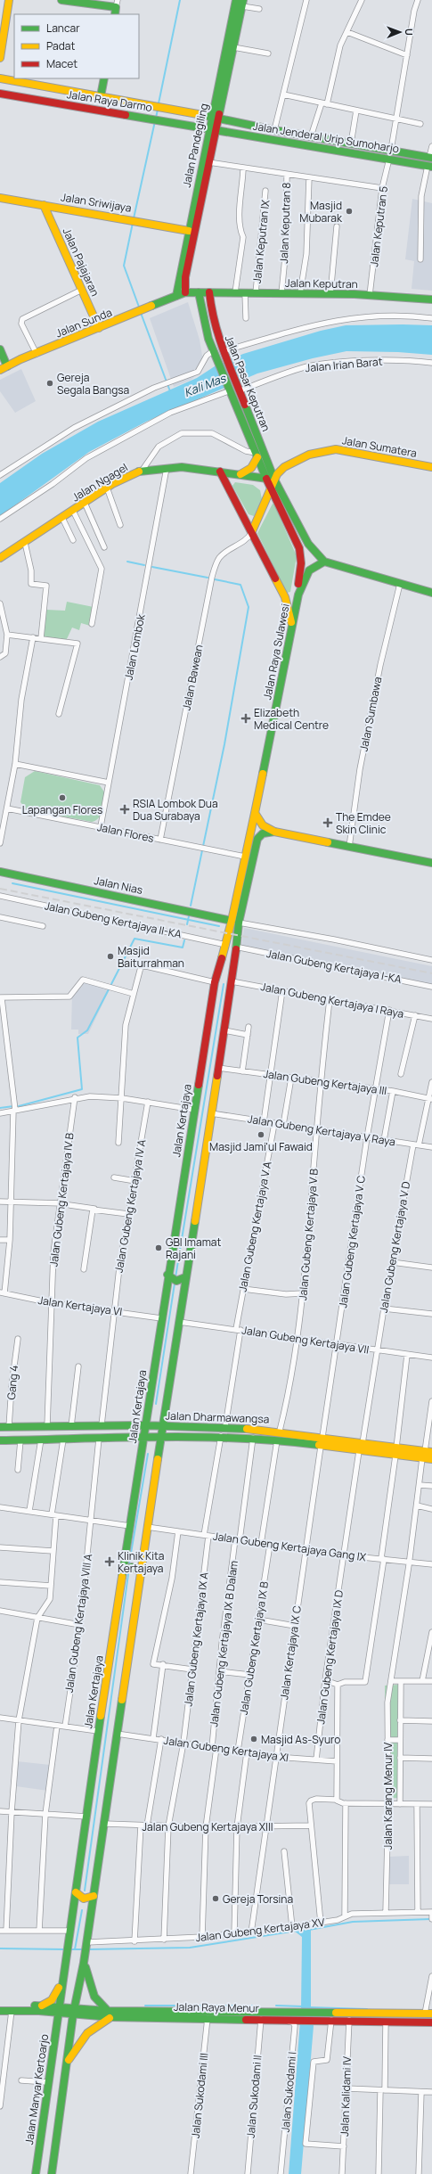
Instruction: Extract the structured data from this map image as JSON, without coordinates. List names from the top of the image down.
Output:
{
  "streets": {
    "main road": [
      "Jalan Raya Darmo",
      "Jalan Jenderal Urip Sumoharjo",
      "Jalan Pandegiling",
      "Jalan Sriwijaya",
      "Jalan Pajajaran",
      "Jalan Keputran",
      "Jalan Sunda",
      "Jalan Pasar Keputran",
      "Jalan Sumatera",
      "Jalan Ngagel",
      "Jalan Raya Sulawesi",
      "Jalan Nias",
      "Jalan Kertajaya",
      "Jalan Dharmawangsa",
      "Jalan Raya Menur",
      "Jalan Manyar Kertoarjo"
    ],
    "street": [
      "Jalan Keputran 8",
      "Jalan Keputran 5",
      "Jalan Keputran IX",
      "Jalan Irian Barat",
      "Jalan Lombok",
      "Jalan Bawean",
      "Jalan Sumbawa",
      "Jalan Flores",
      "Jalan Gubeng Kertajaya II-KA",
      "Jalan Gubeng Kertajaya I-KA",
      "Jalan Gubeng Kertajaya I Raya",
      "Jalan Gubeng Kertajaya III",
      "Jalan Gubeng Kertajaya V Raya",
      "Jalan Gubeng Kertajaya IV B",
      "Jalan Gubeng Kertajaya IV A",
      "Jalan Gubeng Kertajaya V A",
      "Jalan Gubeng Kertajaya V B",
      "Jalan Gubeng Kertajaya V C",
      "Jalan Gubeng Kertajaya V D",
      "Jalan Kertajaya VI",
      "Jalan Gubeng Kertajaya VII",
      "Gang 4",
      "Jalan Gubeng Kertajaya Gang IX",
      "Jalan Gubeng Kertajaya VIII A",
      "Jalan Gubeng Kertajaya IX A",
      "Jalan Gubeng Kertajaya IX B Dalam",
      "Jalan Gubeng Kertajaya IX B",
      "Jalan Kertajaya IX C",
      "Jalan Gubeng Kertajaya IX D",
      "Jalan Gubeng Kertajaya XI",
      "Jalan Karang Menur IV",
      "Jalan Gubeng Kertajaya XIII",
      "Jalan Gubeng Kertajaya XV",
      "Jalan Sukodami I",
      "Jalan Sukodami III",
      "Jalan Sukodami II",
      "Jalan Kalidami IV"
    ]
  },
  "crossings": [
    ["Jalan Raya Darmo", "Jalan Jenderal Urip Sumoharjo"],
    ["Jalan Raya Darmo", "Jalan Pandegiling"],
    ["Jalan Jenderal Urip Sumoharjo", "Jalan Pandegiling"],
    ["Jalan Jenderal Urip Sumoharjo", "Jalan Keputran 5"],
    ["Jalan Pandegiling", "Jalan Sriwijaya"],
    ["Jalan Pandegiling", "Jalan Keputran"],
    ["Jalan Pandegiling", "Jalan Sunda"],
    ["Jalan Sriwijaya", "Jalan Pajajaran"],
    ["Jalan Keputran 8", "Jalan Keputran"],
    ["Jalan Keputran 5", "Jalan Keputran"],
    ["Jalan Keputran IX", "Jalan Keputran"],
    ["Jalan Pajajaran", "Jalan Sunda"],
    ["Jalan Keputran", "Jalan Sunda"],
    ["Jalan Keputran", "Jalan Pasar Keputran"],
    ["Jalan Irian Barat", "Jalan Pasar Keputran"],
    ["Jalan Pasar Keputran", "Jalan Sumatera"],
    ["Jalan Pasar Keputran", "Jalan Ngagel"],
    ["Jalan Pasar Keputran", "Jalan Raya Sulawesi"],
    ["Jalan Ngagel", "Jalan Lombok"],
    ["Jalan Lombok", "Jalan Flores"],
    ["Jalan Raya Sulawesi", "Jalan Kertajaya"],
    ["Jalan Bawean", "Jalan Flores"],
    ["Jalan Flores", "Jalan Kertajaya"],
    ["Jalan Nias", "Jalan Kertajaya"],
    ["Jalan Gubeng Kertajaya II-KA", "Jalan Kertajaya"],
    ["Jalan Gubeng Kertajaya I-KA", "Jalan Kertajaya"],
    ["Jalan Gubeng Kertajaya I Raya", "Jalan Kertajaya"],
    ["Jalan Gubeng Kertajaya I Raya", "Jalan Gubeng Kertajaya V B"],
    ["Jalan Gubeng Kertajaya I Raya", "Jalan Gubeng Kertajaya V C"],
    ["Jalan Gubeng Kertajaya III", "Jalan Kertajaya"],
    ["Jalan Gubeng Kertajaya III", "Jalan Gubeng Kertajaya V B"],
    ["Jalan Gubeng Kertajaya III", "Jalan Gubeng Kertajaya V C"],
    ["Jalan Kertajaya", "Jalan Gubeng Kertajaya V Raya"],
    ["Jalan Kertajaya", "Jalan Kertajaya VI"],
    ["Jalan Kertajaya", "Jalan Gubeng Kertajaya VII"],
    ["Jalan Kertajaya", "Jalan Dharmawangsa"],
    ["Jalan Kertajaya", "Jalan Gubeng Kertajaya Gang IX"],
    ["Jalan Kertajaya", "Jalan Gubeng Kertajaya XI"],
    ["Jalan Kertajaya", "Jalan Gubeng Kertajaya XIII"],
    ["Jalan Kertajaya", "Jalan Gubeng Kertajaya XV"],
    ["Jalan Kertajaya", "Jalan Raya Menur"],
    ["Jalan Kertajaya", "Jalan Manyar Kertoarjo"],
    ["Jalan Gubeng Kertajaya V Raya", "Jalan Gubeng Kertajaya V A"],
    ["Jalan Gubeng Kertajaya V Raya", "Jalan Gubeng Kertajaya V B"],
    ["Jalan Gubeng Kertajaya V Raya", "Jalan Gubeng Kertajaya V C"],
    ["Jalan Gubeng Kertajaya V Raya", "Jalan Gubeng Kertajaya V D"],
    ["Jalan Gubeng Kertajaya IV B", "Jalan Kertajaya VI"],
    ["Jalan Gubeng Kertajaya IV B", "Jalan Dharmawangsa"],
    ["Jalan Gubeng Kertajaya IV A", "Jalan Kertajaya VI"],
    ["Jalan Gubeng Kertajaya IV A", "Jalan Dharmawangsa"],
    ["Jalan Gubeng Kertajaya V A", "Jalan Gubeng Kertajaya VII"],
    ["Jalan Gubeng Kertajaya V A", "Jalan Dharmawangsa"],
    ["Jalan Gubeng Kertajaya V B", "Jalan Gubeng Kertajaya VII"],
    ["Jalan Gubeng Kertajaya V B", "Jalan Dharmawangsa"],
    ["Jalan Gubeng Kertajaya V C", "Jalan Gubeng Kertajaya VII"],
    ["Jalan Gubeng Kertajaya V C", "Jalan Dharmawangsa"],
    ["Jalan Gubeng Kertajaya V D", "Jalan Gubeng Kertajaya VII"],
    ["Jalan Gubeng Kertajaya V D", "Jalan Dharmawangsa"],
    ["Gang 4", "Jalan Dharmawangsa"],
    ["Jalan Dharmawangsa", "Jalan Gubeng Kertajaya VIII A"],
    ["Jalan Dharmawangsa", "Jalan Gubeng Kertajaya IX A"],
    ["Jalan Dharmawangsa", "Jalan Gubeng Kertajaya IX B Dalam"],
    ["Jalan Dharmawangsa", "Jalan Kertajaya IX C"],
    ["Jalan Dharmawangsa", "Jalan Gubeng Kertajaya IX D"],
    ["Jalan Dharmawangsa", "Jalan Karang Menur IV"],
    ["Jalan Gubeng Kertajaya Gang IX", "Jalan Gubeng Kertajaya IX A"],
    ["Jalan Gubeng Kertajaya Gang IX", "Jalan Gubeng Kertajaya IX B Dalam"],
    ["Jalan Gubeng Kertajaya Gang IX", "Jalan Gubeng Kertajaya IX B"],
    ["Jalan Gubeng Kertajaya Gang IX", "Jalan Kertajaya IX C"],
    ["Jalan Gubeng Kertajaya Gang IX", "Jalan Gubeng Kertajaya IX D"],
    ["Jalan Gubeng Kertajaya Gang IX", "Jalan Karang Menur IV"],
    ["Jalan Gubeng Kertajaya IX A", "Jalan Gubeng Kertajaya XI"],
    ["Jalan Gubeng Kertajaya IX A", "Jalan Gubeng Kertajaya XIII"],
    ["Jalan Gubeng Kertajaya IX A", "Jalan Gubeng Kertajaya XV"],
    ["Jalan Gubeng Kertajaya IX B Dalam", "Jalan Gubeng Kertajaya XI"],
    ["Jalan Gubeng Kertajaya IX B Dalam", "Jalan Gubeng Kertajaya XIII"],
    ["Jalan Gubeng Kertajaya IX B Dalam", "Jalan Gubeng Kertajaya XV"],
    ["Jalan Gubeng Kertajaya IX B", "Jalan Gubeng Kertajaya XI"],
    ["Jalan Kertajaya IX C", "Jalan Gubeng Kertajaya XI"],
    ["Jalan Kertajaya IX C", "Jalan Gubeng Kertajaya XIII"],
    ["Jalan Kertajaya IX C", "Jalan Gubeng Kertajaya XV"],
    ["Jalan Gubeng Kertajaya IX D", "Jalan Gubeng Kertajaya XI"],
    ["Jalan Karang Menur IV", "Jalan Gubeng Kertajaya XV"],
    ["Jalan Raya Menur", "Jalan Manyar Kertoarjo"],
    ["Jalan Raya Menur", "Jalan Sukodami I"],
    ["Jalan Raya Menur", "Jalan Sukodami III"],
    ["Jalan Raya Menur", "Jalan Sukodami II"],
    ["Jalan Raya Menur", "Jalan Kalidami IV"]
  ],
  "water": ["Kali Mas"],
  "places": {
    "other": [
      "Masjid Mubarak",
      "Gereja Segala Bangsa",
      "Lapangan Flores",
      "Masjid Baiturrahman",
      "Masjid Jami'ul Fawaid",
      "GBI Imamat Rajani",
      "Masjid As-Syuro",
      "Gereja Torsina"
    ],
    "health": [
      "Elizabeth Medical Centre",
      "RSIA Lombok Dua Dua Surabaya",
      "The Emdee Skin Clinic",
      "Klinik Kita Kertajaya"
    ]
  },
  "legend": ["Lancar", "Padat", "Macet"],
  "north": "right"
}
